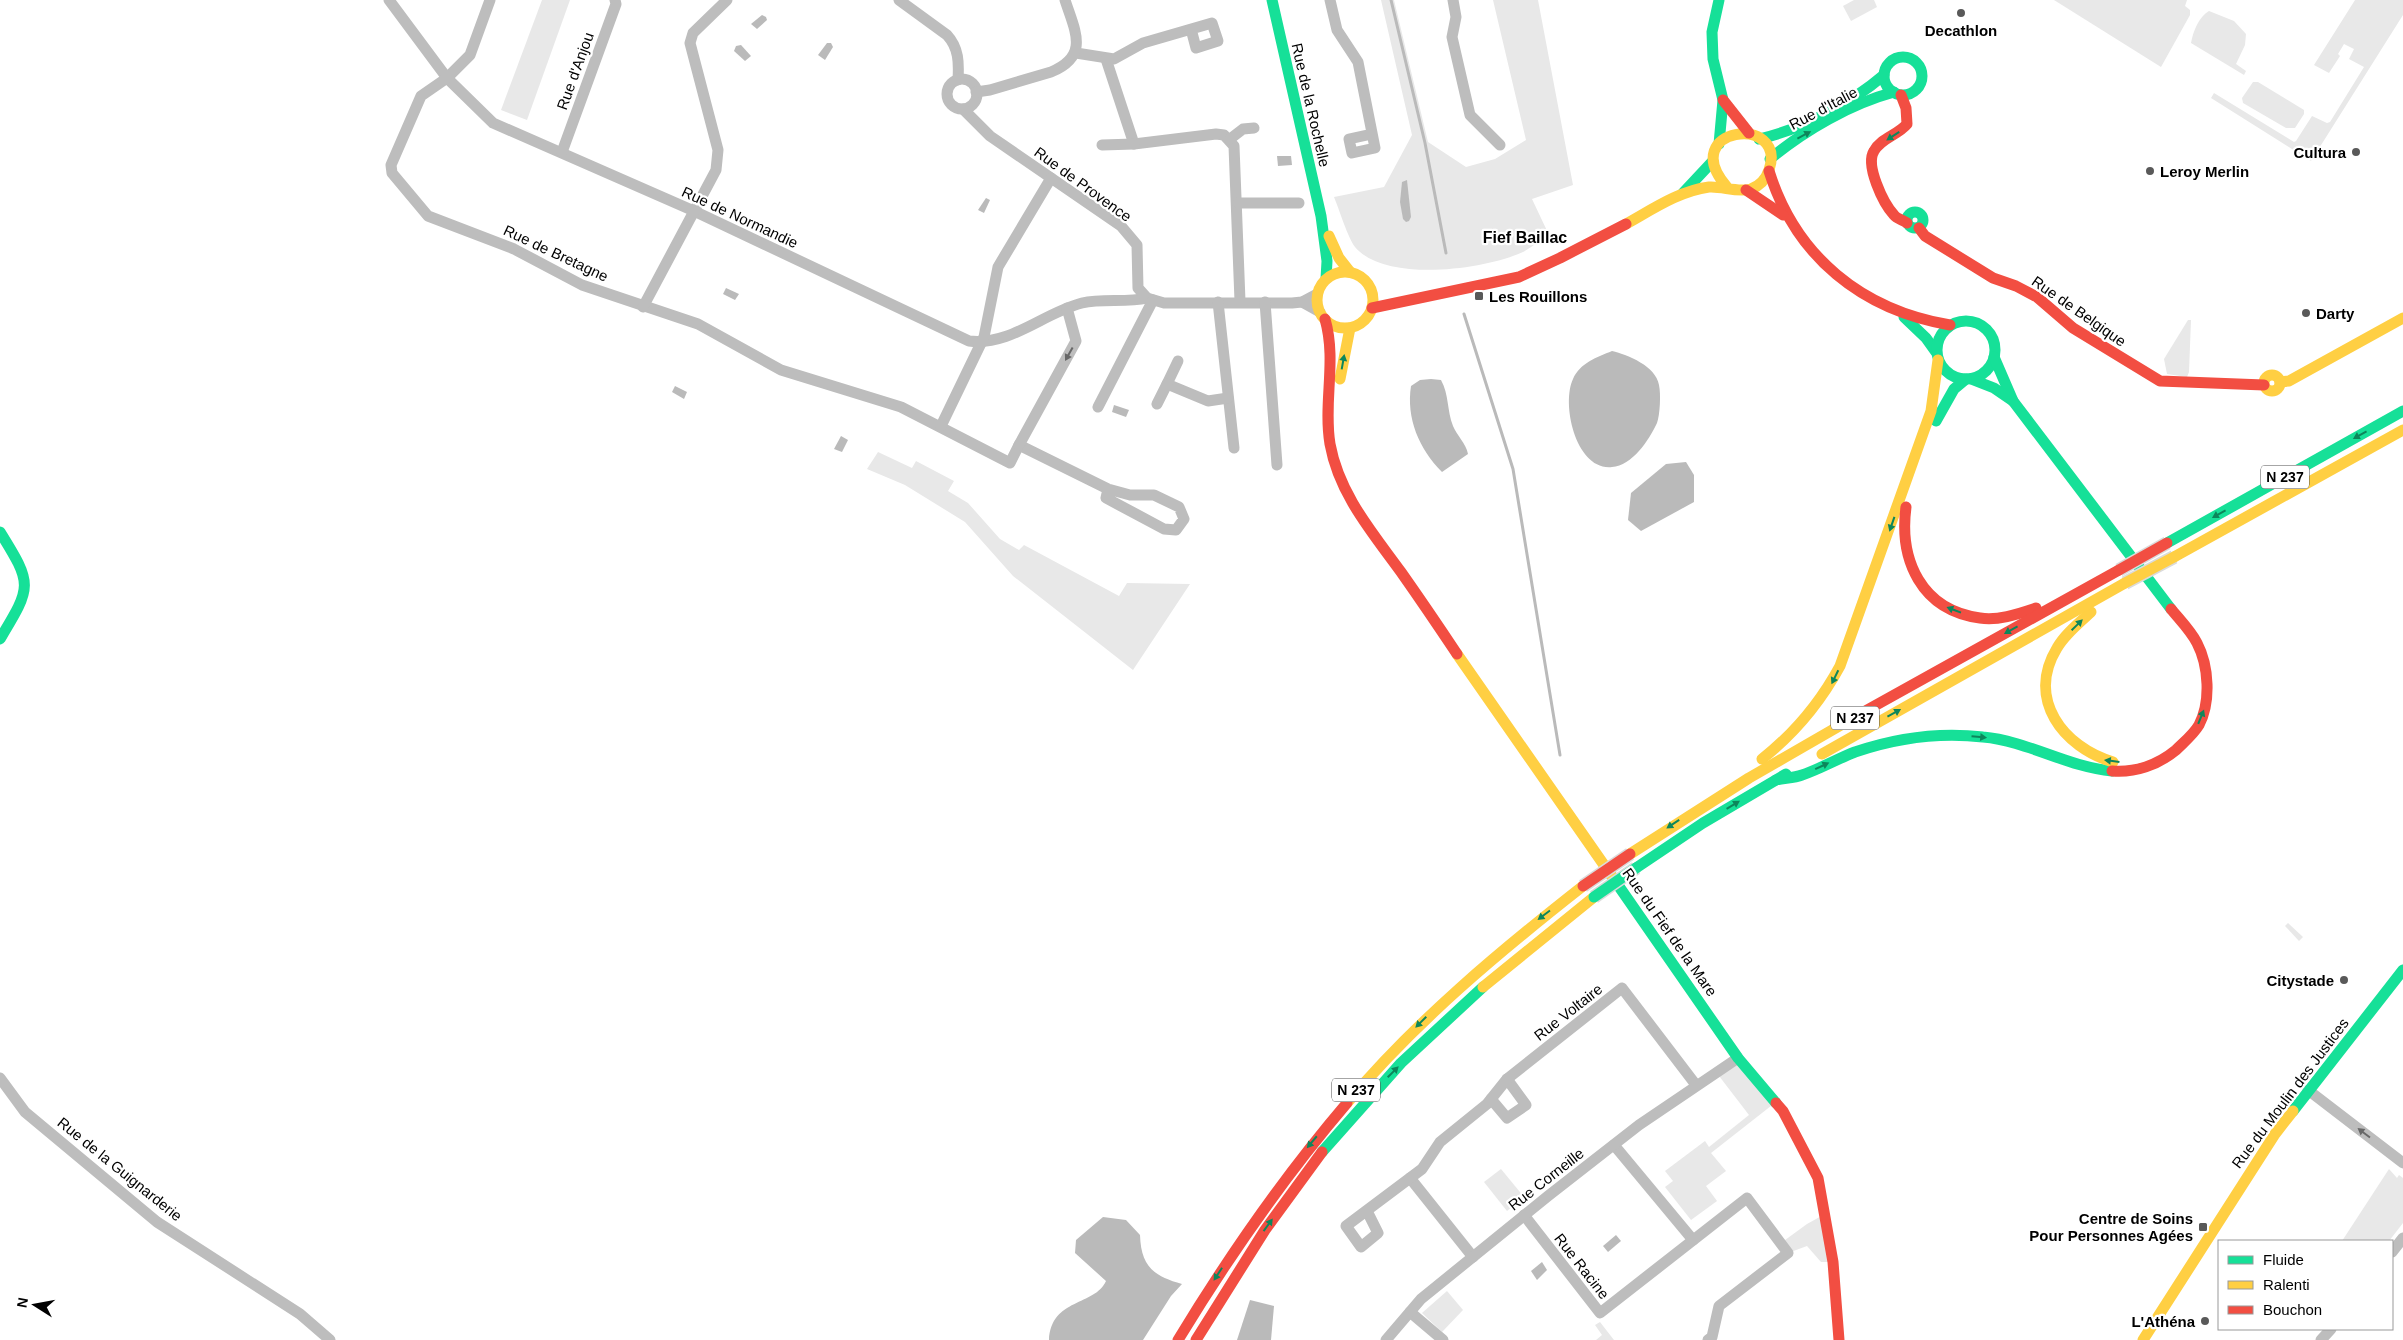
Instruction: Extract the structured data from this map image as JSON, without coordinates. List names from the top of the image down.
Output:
{
  "streets": {
    "main road": [
      "Rue de la Rochelle",
      "Rue d'Italie",
      "Rue de Belgique",
      "N 237",
      "Rue du Fief de la Mare",
      "Rue du Moulin des Justices"
    ],
    "street": [
      "Rue d'Anjou",
      "Rue de Provence",
      "Rue de Normandie",
      "Rue de Bretagne",
      "Rue Voltaire",
      "Rue de la Guignarderie",
      "Rue Corneille",
      "Rue Racine"
    ]
  },
  "crossings": [
    ["Rue d'Anjou", "Rue de Normandie"],
    ["Rue de la Rochelle", "Rue du Fief de la Mare"],
    ["Rue d'Italie", "Rue de Belgique"],
    ["Rue de Normandie", "Rue de Bretagne"],
    ["Rue du Fief de la Mare", "Rue Corneille"],
    ["Rue Voltaire", "Rue Corneille"],
    ["Rue Corneille", "Rue Racine"]
  ],
  "districts": ["Fief Baillac"],
  "places": {
    "other": [
      "Decathlon",
      "Cultura",
      "Leroy Merlin",
      "Darty",
      "Citystade",
      "L'Athéna"
    ],
    "transit": ["Les Rouillons", "Centre de Soins Pour Personnes Agées"]
  },
  "legend": ["Fluide", "Ralenti", "Bouchon"],
  "north": "left"
}
